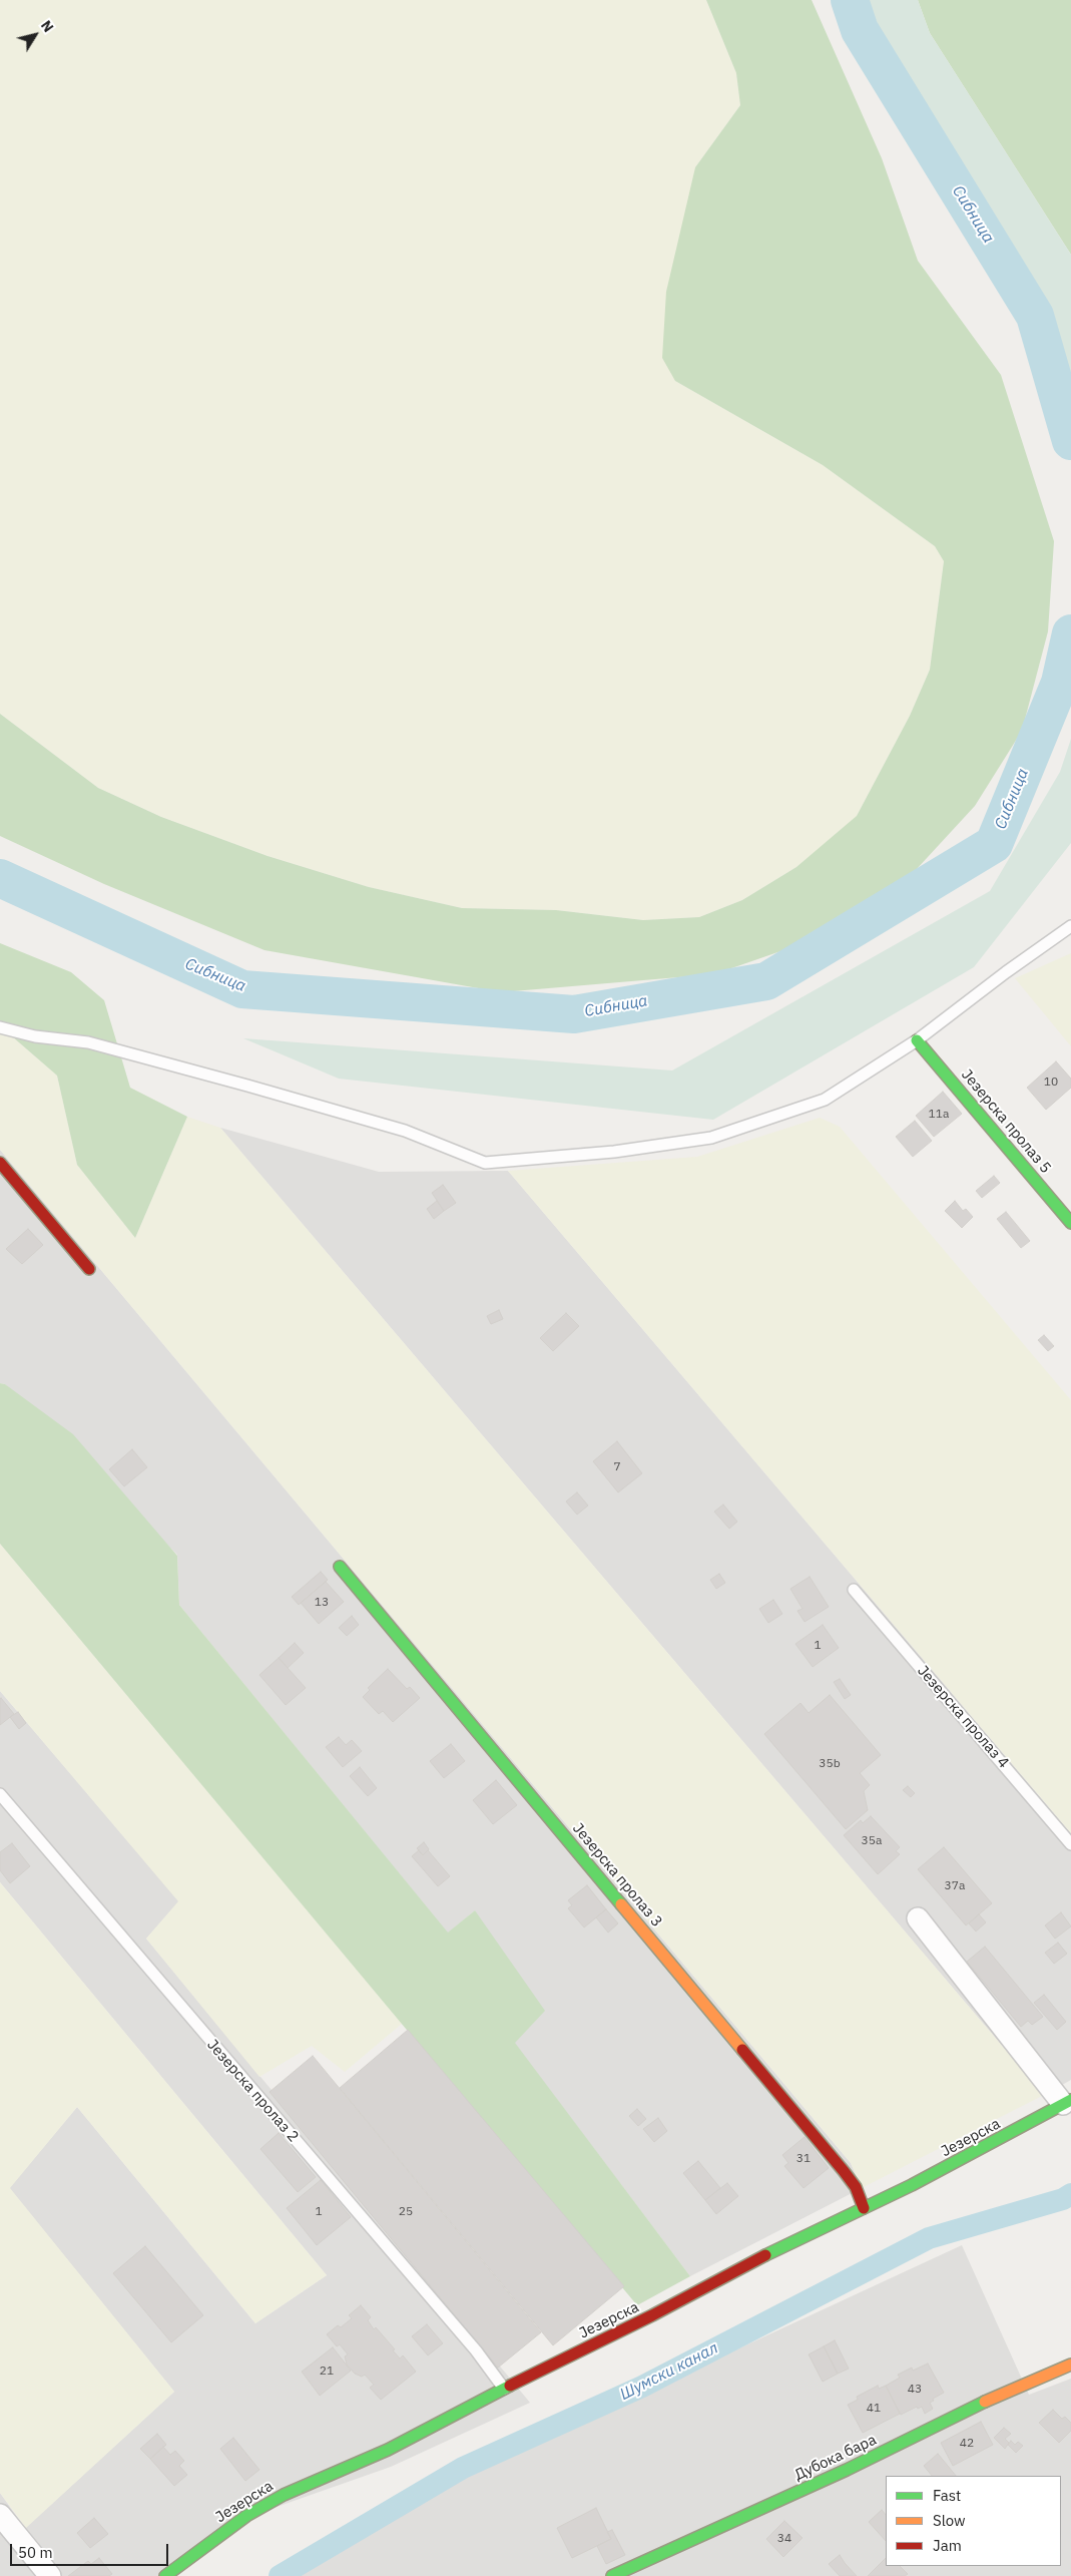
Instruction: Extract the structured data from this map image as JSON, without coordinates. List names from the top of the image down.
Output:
{
  "streets": {
    "street": [
      "Језерска пролаз 5",
      "Језерска пролаз 3",
      "Језерска",
      "Дубока бара"
    ],
    "lane": ["Језерска пролаз 4", "Језерска пролаз 2"]
  },
  "crossings": [
    ["Језерска пролаз 3", "Језерска"],
    ["Језерска пролаз 2", "Језерска"]
  ],
  "water": ["Сибница", "Шумски канал"],
  "house_numbers": [
    "10",
    "11a",
    "7",
    "13",
    "1",
    "35b",
    "35a",
    "37a",
    "31",
    "1",
    "25",
    "21",
    "43",
    "41",
    "42",
    "34"
  ],
  "legend": ["Fast", "Slow", "Jam"],
  "scale_bar": "50 m",
  "north": "top right"
}
